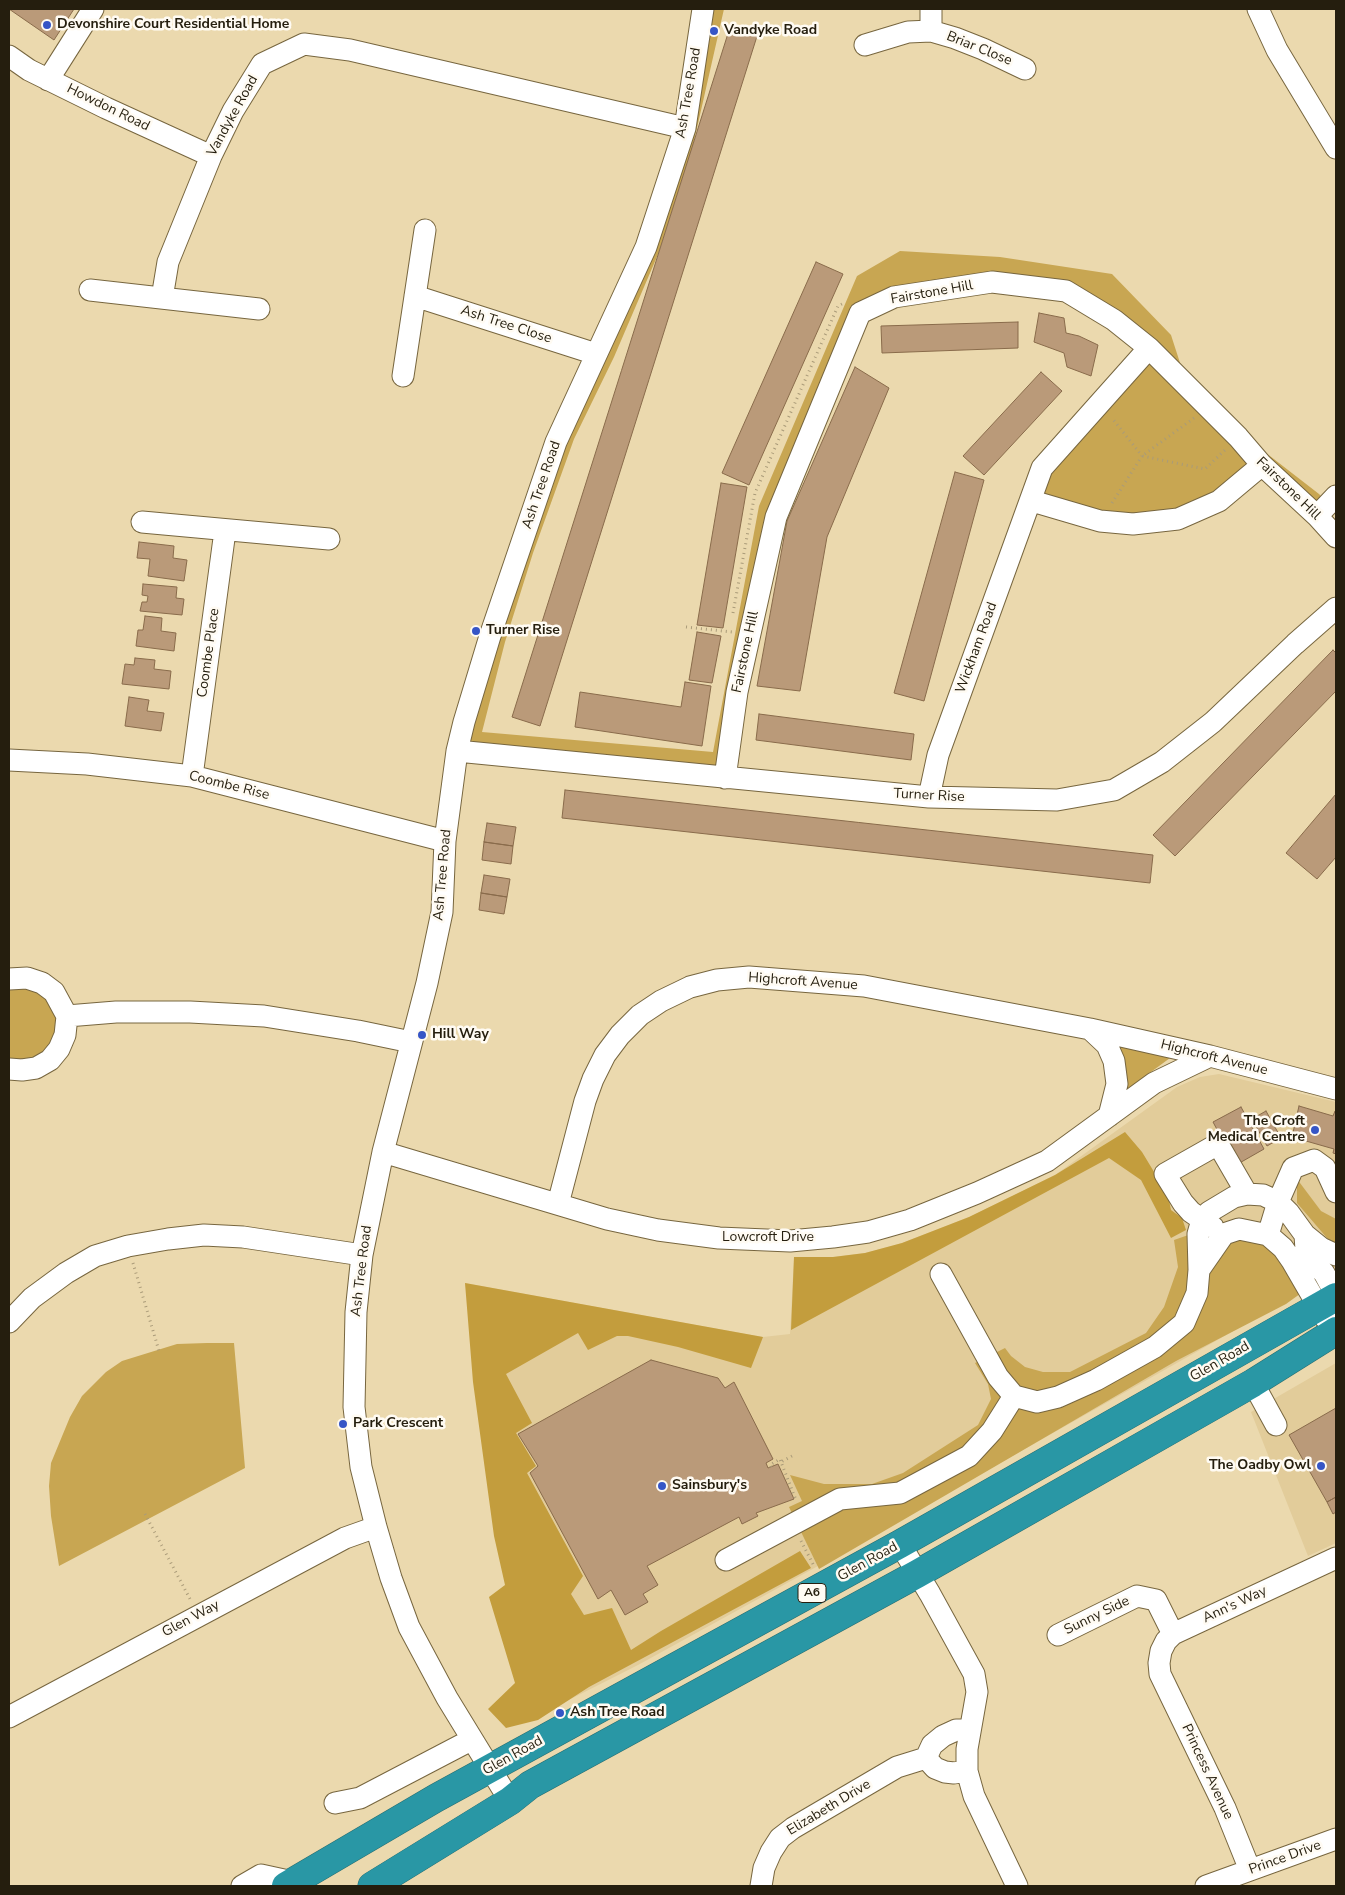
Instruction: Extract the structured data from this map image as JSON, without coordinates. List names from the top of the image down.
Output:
{
  "streets": {
    "highway": ["Glen Road", "A6"],
    "street": [
      "Briar Close",
      "Ash Tree Road",
      "Howdon Road",
      "Vandyke Road",
      "Fairstone Hill",
      "Ash Tree Close",
      "Wickham Road",
      "Coombe Place",
      "Coombe Rise",
      "Turner Rise",
      "Highcroft Avenue",
      "Lowcroft Drive",
      "Ann's Way",
      "Sunny Side",
      "Glen Way",
      "Princess Avenue",
      "Elizabeth Drive",
      "Prince Drive"
    ]
  },
  "crossings": [
    ["Ash Tree Road", "Vandyke Road"],
    ["Ash Tree Road", "Ash Tree Close"],
    ["Ash Tree Road", "Coombe Rise"],
    ["Ash Tree Road", "Turner Rise"],
    ["Ash Tree Road", "Lowcroft Drive"],
    ["Ash Tree Road", "Glen Road"],
    ["Ash Tree Road", "A6"],
    ["Ash Tree Road", "Glen Way"],
    ["Howdon Road", "Vandyke Road"],
    ["Fairstone Hill", "Wickham Road"],
    ["Fairstone Hill", "Turner Rise"],
    ["Wickham Road", "Turner Rise"],
    ["Coombe Place", "Coombe Rise"],
    ["Highcroft Avenue", "Lowcroft Drive"],
    ["Ann's Way", "Sunny Side"],
    ["Ann's Way", "Princess Avenue"],
    ["Sunny Side", "Princess Avenue"],
    ["Princess Avenue", "Prince Drive"]
  ],
  "places": [
    "Devonshire Court Residential Home",
    "Vandyke Road",
    "Turner Rise",
    "Hill Way",
    "The Croft Medical Centre",
    "Park Crescent",
    "The Oadby Owl",
    "Sainsbury's",
    "Ash Tree Road"
  ]
}
